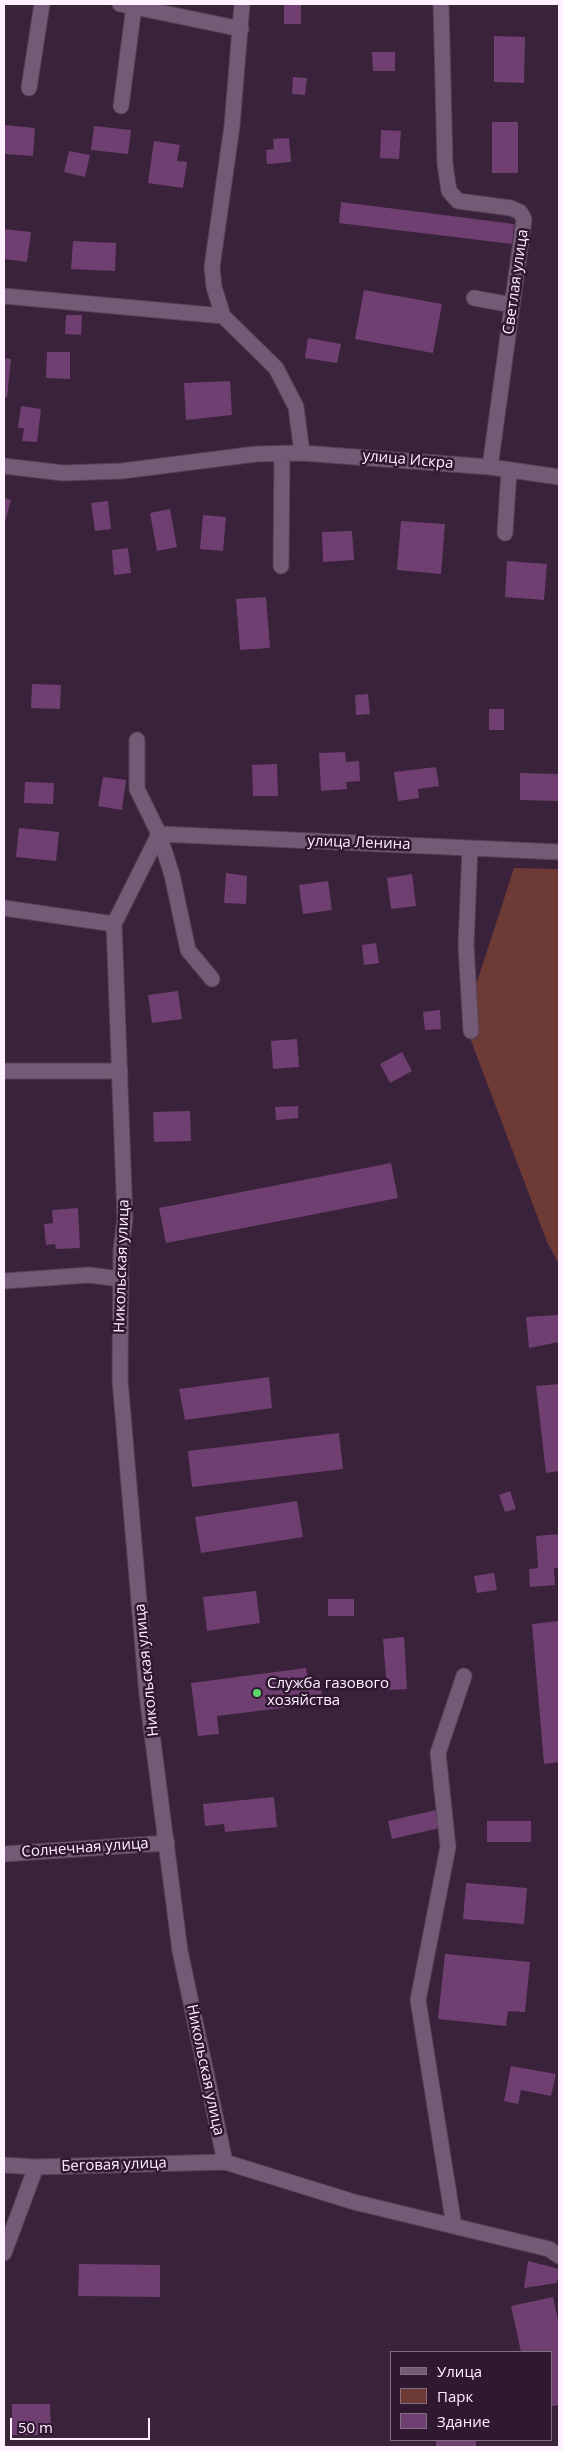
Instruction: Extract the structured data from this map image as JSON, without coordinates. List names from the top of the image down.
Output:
{
  "streets": {
    "street": [
      "Светлая улица",
      "улица Искра",
      "улица Ленина",
      "Никольская улица",
      "Солнечная улица",
      "Беговая улица"
    ]
  },
  "crossings": [
    ["Светлая улица", "улица Искра"],
    ["улица Ленина", "Никольская улица"],
    ["Никольская улица", "Солнечная улица"],
    ["Никольская улица", "Беговая улица"]
  ],
  "places": ["Служба газового хозяйства"],
  "legend": ["Улица", "Парк", "Здание"],
  "scale_bar": "50 m"
}
